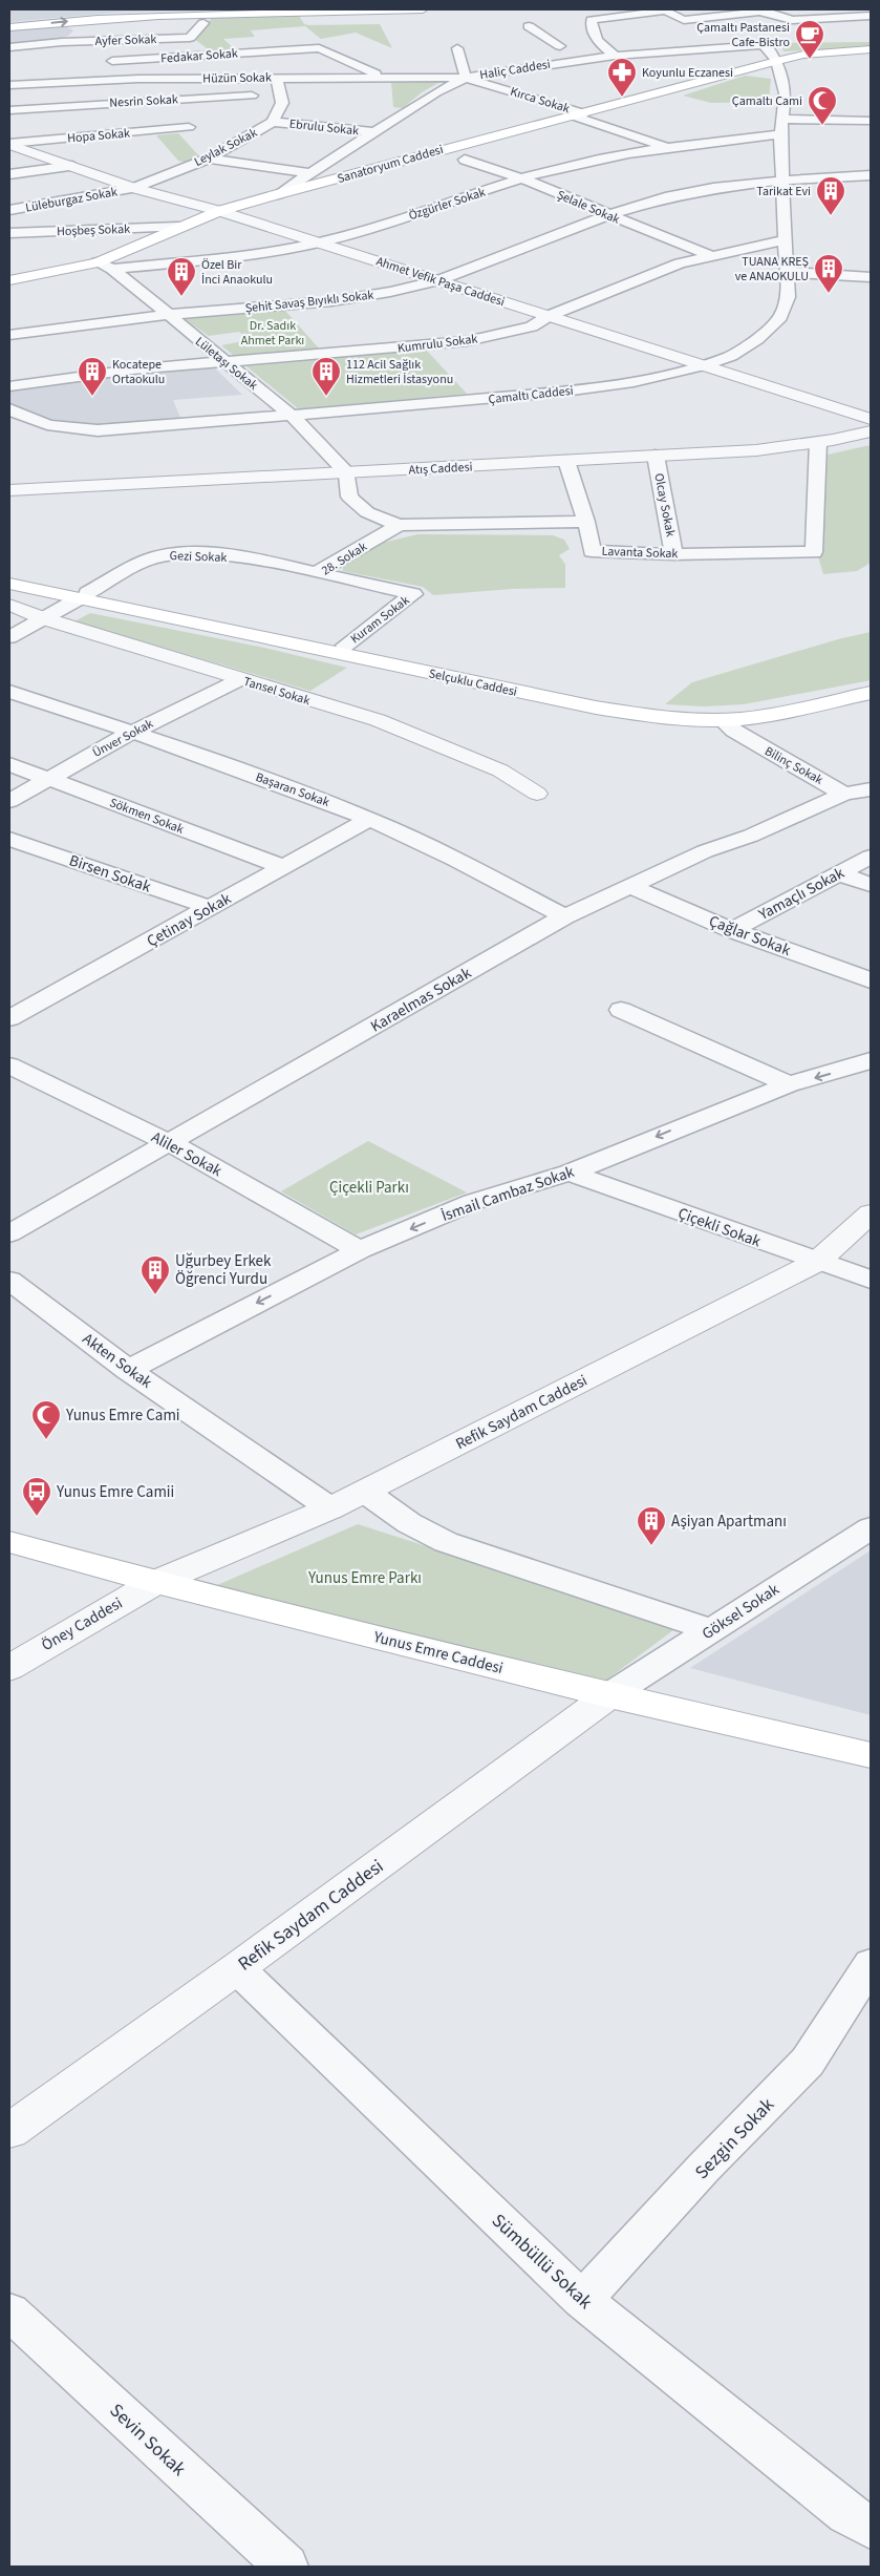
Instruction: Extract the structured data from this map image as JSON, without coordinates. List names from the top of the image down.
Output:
{
  "streets": {
    "main road": ["Sanatoryum Caddesi", "Selçuklu Caddesi", "Yunus Emre Caddesi"],
    "street": [
      "Ayfer Sokak",
      "Fedakar Sokak",
      "Haliç Caddesi",
      "Hüzün Sokak",
      "Kırca Sokak",
      "Nesrin Sokak",
      "Ebrulu Sokak",
      "Hopa Sokak",
      "Leylak Sokak",
      "Lüleburgaz Sokak",
      "Özgürler Sokak",
      "Şelale Sokak",
      "Hoşbeş Sokak",
      "Ahmet Vefik Paşa Caddesi",
      "Şehit Savaş Bıyıklı Sokak",
      "Kumrulu Sokak",
      "Lületaşı Sokak",
      "Çamaltı Caddesi",
      "Atış Caddesi",
      "Olcay Sokak",
      "Lavanta Sokak",
      "Gezi Sokak",
      "28. Sokak",
      "Kuram Sokak",
      "Tansel Sokak",
      "Ünver Sokak",
      "Bilinç Sokak",
      "Başaran Sokak",
      "Sökmen Sokak",
      "Birsen Sokak",
      "Yamaçlı Sokak",
      "Çetinay Sokak",
      "Çağlar Sokak",
      "Karaelmas Sokak",
      "Aliler Sokak",
      "İsmail Cambaz Sokak",
      "Çiçekli Sokak",
      "Akten Sokak",
      "Refik Saydam Caddesi",
      "Göksel Sokak",
      "Öney Caddesi",
      "Sezgin Sokak",
      "Sümbüllü Sokak",
      "Sevin Sokak"
    ]
  },
  "crossings": [
    ["Fedakar Sokak", "Hüzün Sokak"],
    ["Haliç Caddesi", "Hüzün Sokak"],
    ["Haliç Caddesi", "Kırca Sokak"],
    ["Haliç Caddesi", "Ebrulu Sokak"],
    ["Haliç Caddesi", "Sanatoryum Caddesi"],
    ["Haliç Caddesi", "Çamaltı Caddesi"],
    ["Hüzün Sokak", "Kırca Sokak"],
    ["Hüzün Sokak", "Leylak Sokak"],
    ["Kırca Sokak", "Sanatoryum Caddesi"],
    ["Kırca Sokak", "Özgürler Sokak"],
    ["Nesrin Sokak", "Hopa Sokak"],
    ["Nesrin Sokak", "Leylak Sokak"],
    ["Ebrulu Sokak", "Leylak Sokak"],
    ["Hopa Sokak", "Ahmet Vefik Paşa Caddesi"],
    ["Leylak Sokak", "Lüleburgaz Sokak"],
    ["Leylak Sokak", "Ahmet Vefik Paşa Caddesi"],
    ["Sanatoryum Caddesi", "Özgürler Sokak"],
    ["Sanatoryum Caddesi", "Hoşbeş Sokak"],
    ["Sanatoryum Caddesi", "Ahmet Vefik Paşa Caddesi"],
    ["Sanatoryum Caddesi", "Lületaşı Sokak"],
    ["Sanatoryum Caddesi", "Çamaltı Caddesi"],
    ["Lüleburgaz Sokak", "Ahmet Vefik Paşa Caddesi"],
    ["Özgürler Sokak", "Şelale Sokak"],
    ["Özgürler Sokak", "Ahmet Vefik Paşa Caddesi"],
    ["Özgürler Sokak", "Lületaşı Sokak"],
    ["Özgürler Sokak", "Çamaltı Caddesi"],
    ["Şelale Sokak", "Şehit Savaş Bıyıklı Sokak"],
    ["Şelale Sokak", "Kumrulu Sokak"],
    ["Ahmet Vefik Paşa Caddesi", "Şehit Savaş Bıyıklı Sokak"],
    ["Ahmet Vefik Paşa Caddesi", "Kumrulu Sokak"],
    ["Ahmet Vefik Paşa Caddesi", "Çamaltı Caddesi"],
    ["Şehit Savaş Bıyıklı Sokak", "Lületaşı Sokak"],
    ["Şehit Savaş Bıyıklı Sokak", "Çamaltı Caddesi"],
    ["Kumrulu Sokak", "Lületaşı Sokak"],
    ["Kumrulu Sokak", "Çamaltı Caddesi"],
    ["Lületaşı Sokak", "Çamaltı Caddesi"],
    ["Lületaşı Sokak", "Atış Caddesi"],
    ["Atış Caddesi", "Olcay Sokak"],
    ["Atış Caddesi", "Lavanta Sokak"],
    ["Olcay Sokak", "Lavanta Sokak"],
    ["Gezi Sokak", "28. Sokak"],
    ["Gezi Sokak", "Selçuklu Caddesi"],
    ["Gezi Sokak", "Tansel Sokak"],
    ["28. Sokak", "Kuram Sokak"],
    ["Kuram Sokak", "Selçuklu Caddesi"],
    ["Selçuklu Caddesi", "Bilinç Sokak"],
    ["Tansel Sokak", "Ünver Sokak"],
    ["Ünver Sokak", "Başaran Sokak"],
    ["Ünver Sokak", "Sökmen Sokak"],
    ["Bilinç Sokak", "Karaelmas Sokak"],
    ["Başaran Sokak", "Çetinay Sokak"],
    ["Başaran Sokak", "Karaelmas Sokak"],
    ["Sökmen Sokak", "Çetinay Sokak"],
    ["Birsen Sokak", "Çetinay Sokak"],
    ["Yamaçlı Sokak", "Çağlar Sokak"],
    ["Çağlar Sokak", "Karaelmas Sokak"],
    ["Karaelmas Sokak", "Aliler Sokak"],
    ["Aliler Sokak", "İsmail Cambaz Sokak"],
    ["İsmail Cambaz Sokak", "Çiçekli Sokak"],
    ["İsmail Cambaz Sokak", "Akten Sokak"],
    ["Çiçekli Sokak", "Refik Saydam Caddesi"],
    ["Akten Sokak", "Refik Saydam Caddesi"],
    ["Refik Saydam Caddesi", "Göksel Sokak"],
    ["Refik Saydam Caddesi", "Öney Caddesi"],
    ["Refik Saydam Caddesi", "Yunus Emre Caddesi"],
    ["Refik Saydam Caddesi", "Sümbüllü Sokak"],
    ["Göksel Sokak", "Yunus Emre Caddesi"],
    ["Öney Caddesi", "Yunus Emre Caddesi"],
    ["Sezgin Sokak", "Sümbüllü Sokak"]
  ],
  "one_way": ["İsmail Cambaz Sokak"],
  "parks": ["Dr. Sadık Ahmet Parkı", "Çiçekli Parkı", "Yunus Emre Parkı"],
  "places": {
    "cafe": ["Çamaltı Pastanesi Cafe-Bistro"],
    "pharmacy": ["Koyunlu Eczanesi"],
    "mosque": ["Çamaltı Cami", "Yunus Emre Cami"],
    "building": [
      "Tarikat Evi",
      "TUANA KREŞ ve ANAOKULU",
      "Özel Bir İnci Anaokulu",
      "Kocatepe Ortaokulu",
      "112 Acil Sağlık Hizmetleri İstasyonu",
      "Uğurbey Erkek Öğrenci Yurdu",
      "Aşiyan Apartmanı"
    ],
    "bus stop": ["Yunus Emre Camii"]
  }
}
